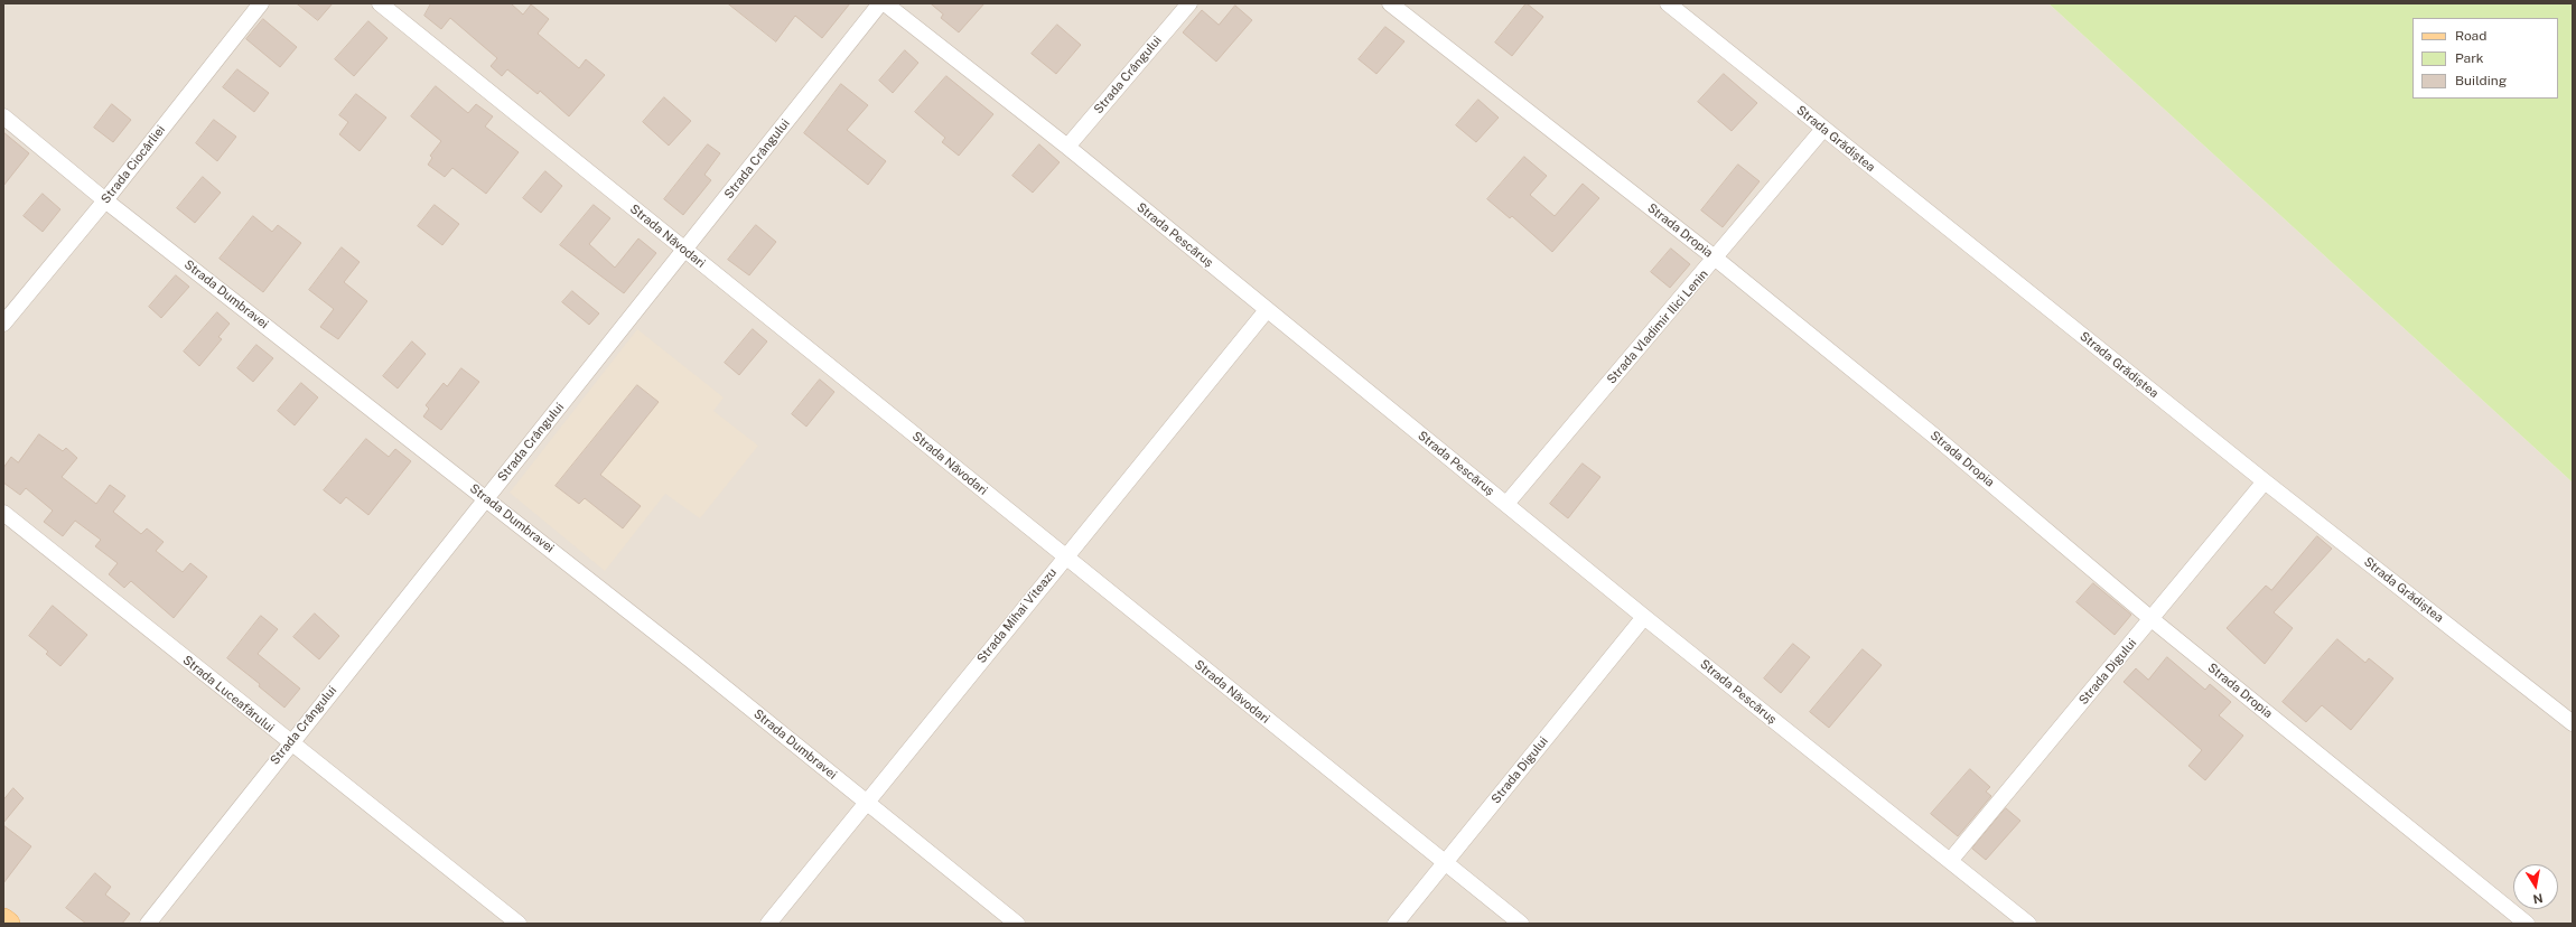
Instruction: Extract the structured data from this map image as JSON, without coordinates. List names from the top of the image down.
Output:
{
  "streets": {
    "street": [
      "Strada Crângului",
      "Strada Grădiștea",
      "Strada Ciocârliei",
      "Strada Dropia",
      "Strada Pescăruș",
      "Strada Năvodari",
      "Strada Dumbravei",
      "Strada Vladimir Ilici Lenin",
      "Strada Mihai Viteazu",
      "Strada Digului",
      "Strada Luceafărului"
    ]
  },
  "crossings": [
    ["Strada Crângului", "Strada Pescăruș"],
    ["Strada Crângului", "Strada Năvodari"],
    ["Strada Crângului", "Strada Dumbravei"],
    ["Strada Crângului", "Strada Luceafărului"],
    ["Strada Grădiștea", "Strada Vladimir Ilici Lenin"],
    ["Strada Grădiștea", "Strada Digului"],
    ["Strada Ciocârliei", "Strada Dumbravei"],
    ["Strada Dropia", "Strada Vladimir Ilici Lenin"],
    ["Strada Dropia", "Strada Digului"],
    ["Strada Pescăruș", "Strada Vladimir Ilici Lenin"],
    ["Strada Pescăruș", "Strada Mihai Viteazu"],
    ["Strada Pescăruș", "Strada Digului"],
    ["Strada Năvodari", "Strada Mihai Viteazu"],
    ["Strada Năvodari", "Strada Digului"],
    ["Strada Dumbravei", "Strada Mihai Viteazu"]
  ],
  "legend": ["Road", "Park", "Building"],
  "north": "bottom"
}
